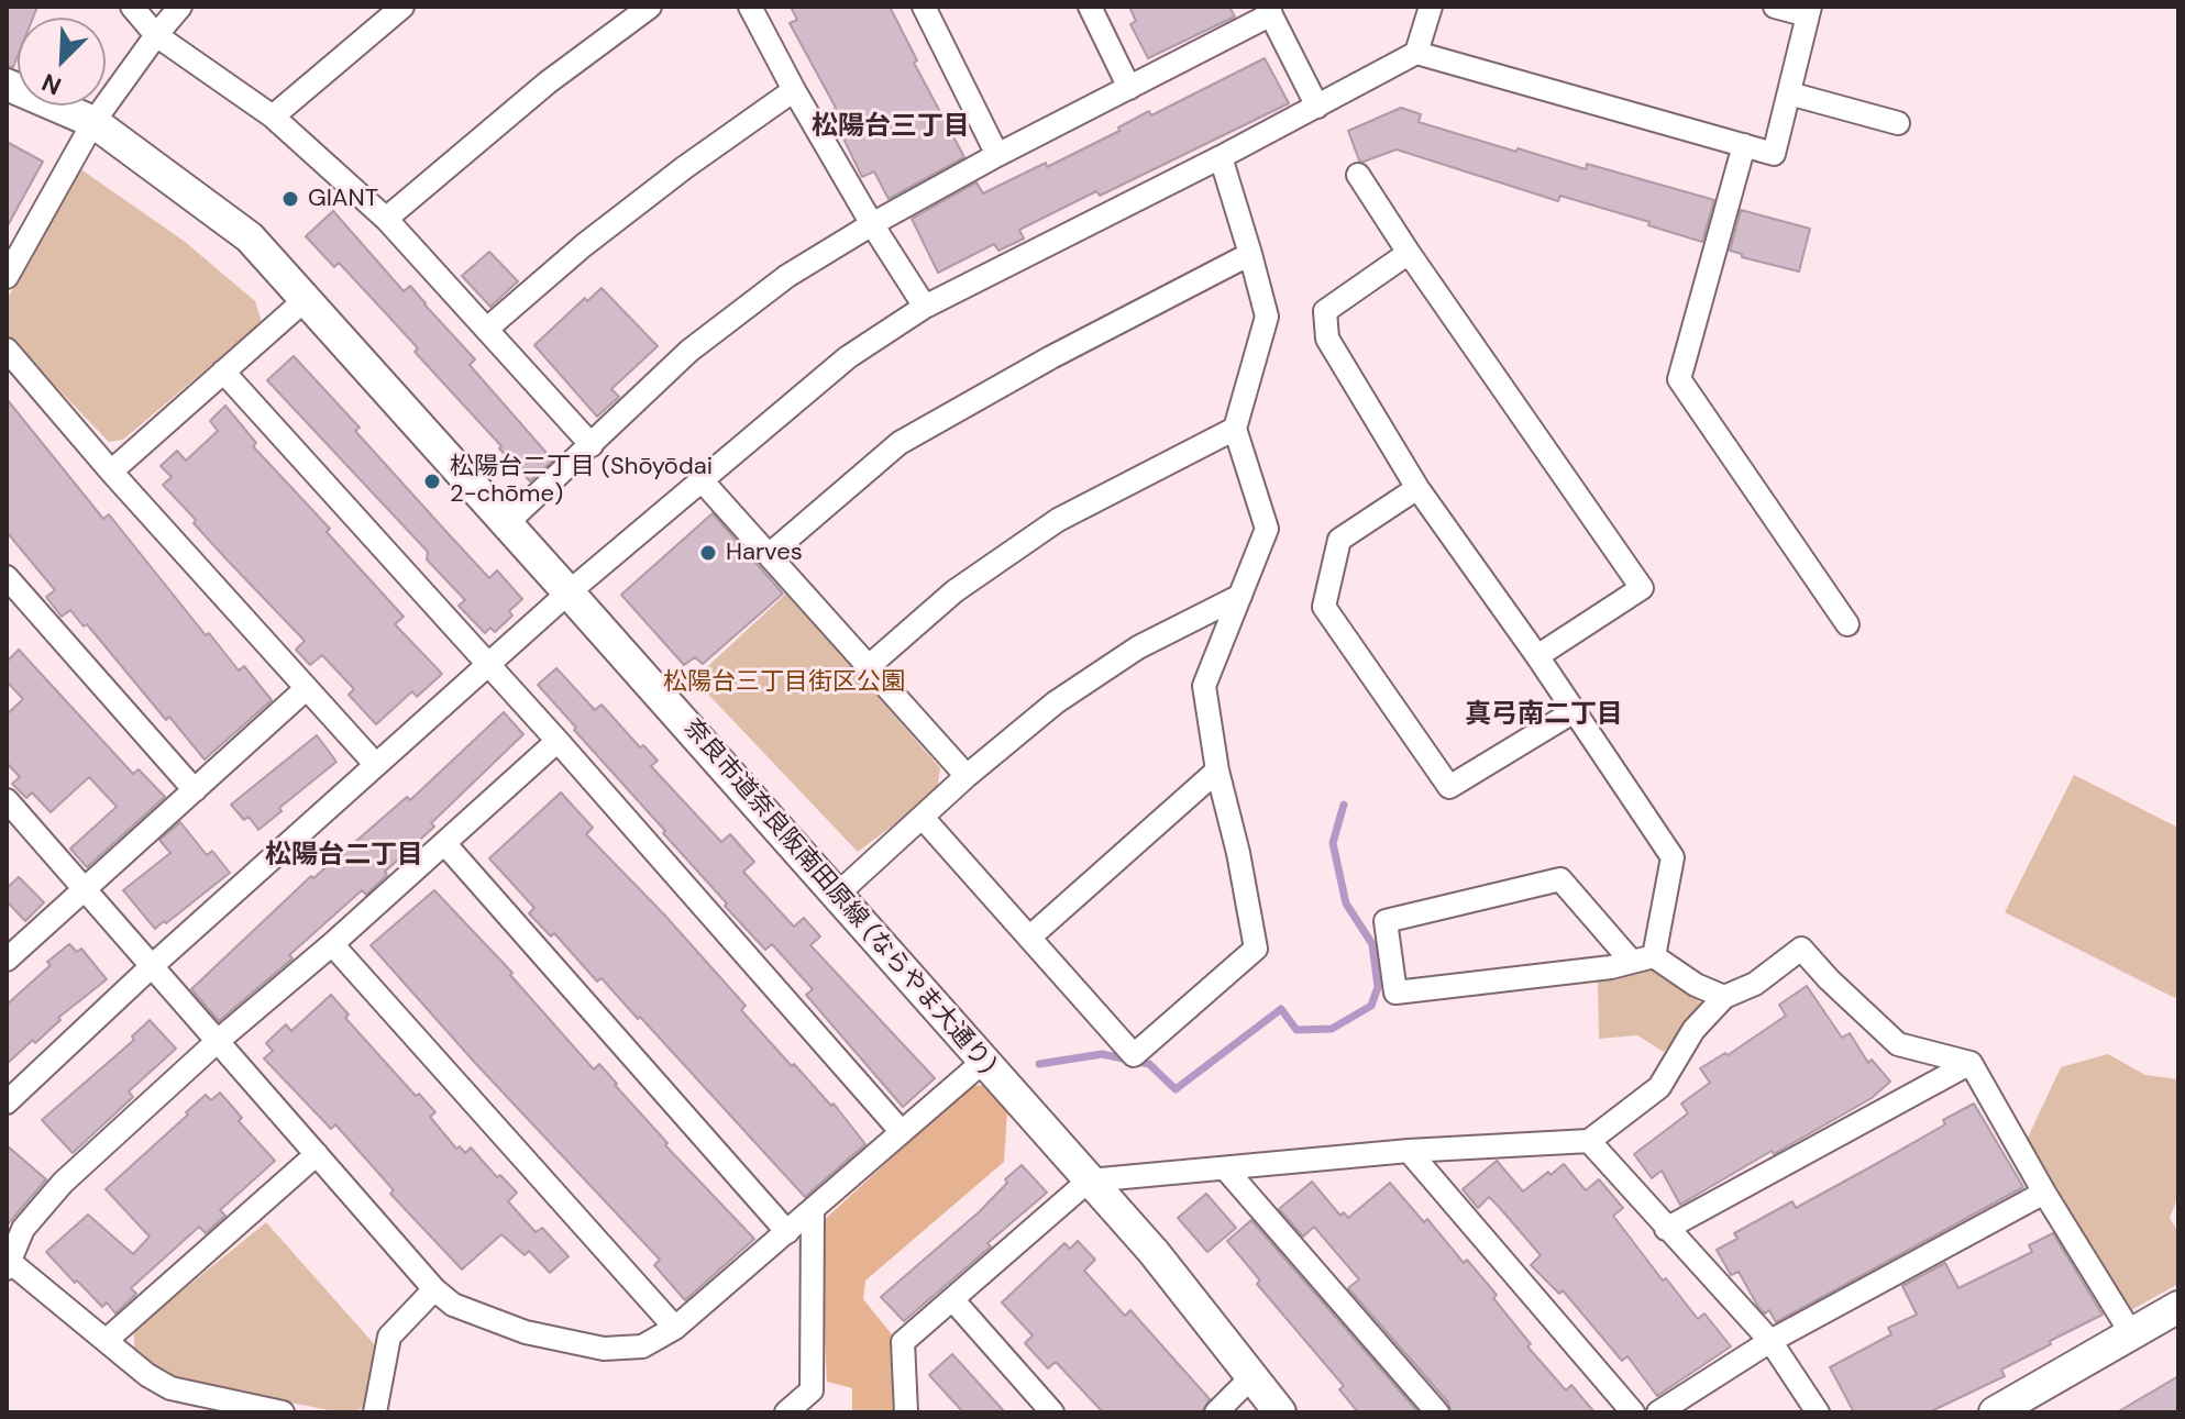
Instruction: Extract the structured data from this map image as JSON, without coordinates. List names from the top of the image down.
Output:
{
  "streets": {
    "street": ["奈良市道奈良阪南田原線 (ならやま大通り)"]
  },
  "districts": ["松陽台三丁目", "真弓南二丁目", "松陽台二丁目"],
  "parks": ["松陽台三丁目街区公園"],
  "places": ["GIANT", "松陽台二丁目 (Shōyōdai 2-chōme)", "Harves"],
  "north": "bottom left"
}
